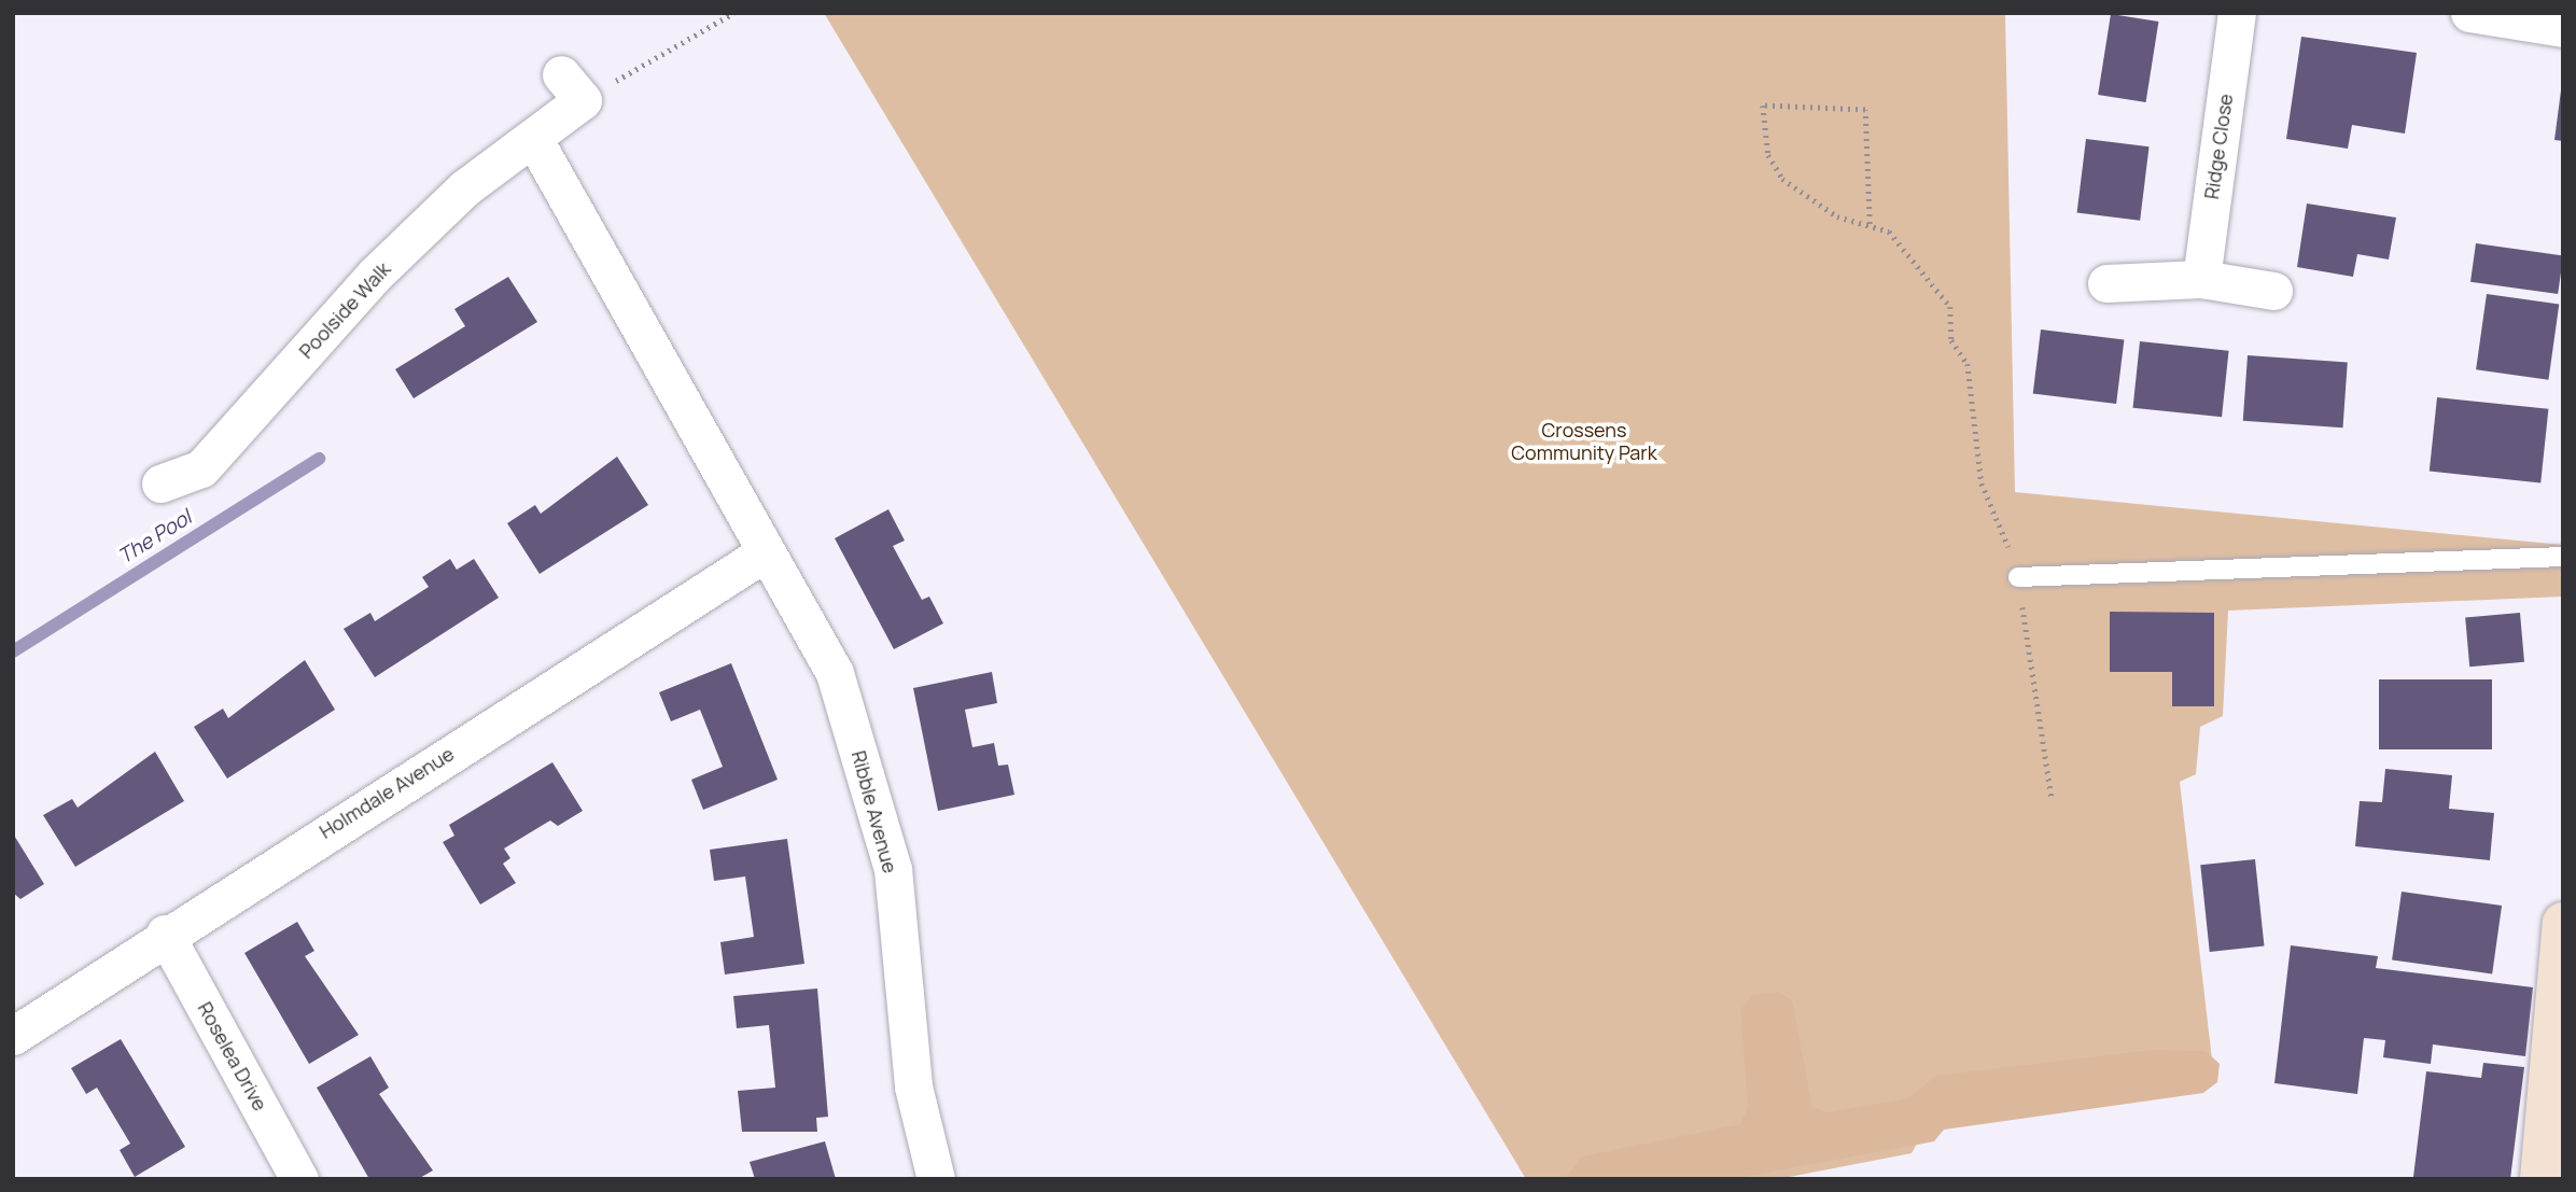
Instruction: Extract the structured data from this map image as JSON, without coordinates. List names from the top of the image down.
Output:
{
  "streets": {
    "street": [
      "Ridge Close",
      "Poolside Walk",
      "Holmdale Avenue",
      "Ribble Avenue",
      "Roselea Drive"
    ]
  },
  "crossings": [
    ["Holmdale Avenue", "Ribble Avenue"],
    ["Holmdale Avenue", "Roselea Drive"]
  ],
  "water": ["The Pool"],
  "parks": ["Crossens Community Park"]
}
